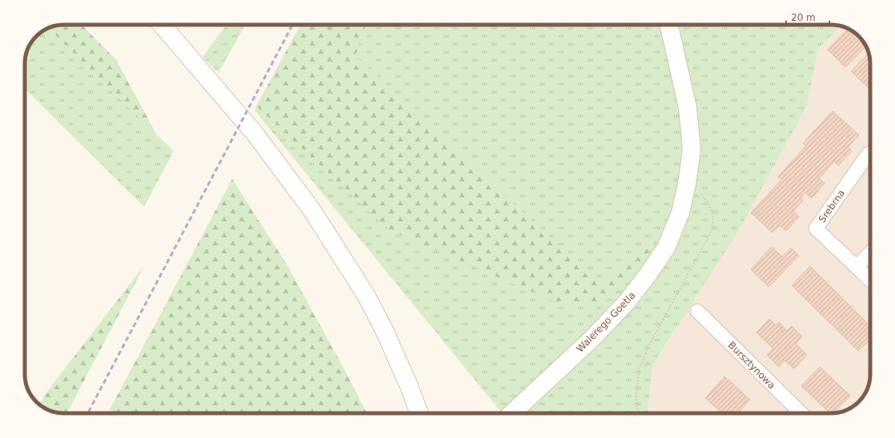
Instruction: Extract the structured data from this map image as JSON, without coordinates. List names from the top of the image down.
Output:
{
  "streets": {
    "main road": ["Walerego Goetla"],
    "street": ["Srebrna", "Bursztynowa"]
  },
  "scale_bar": "20 m"
}
